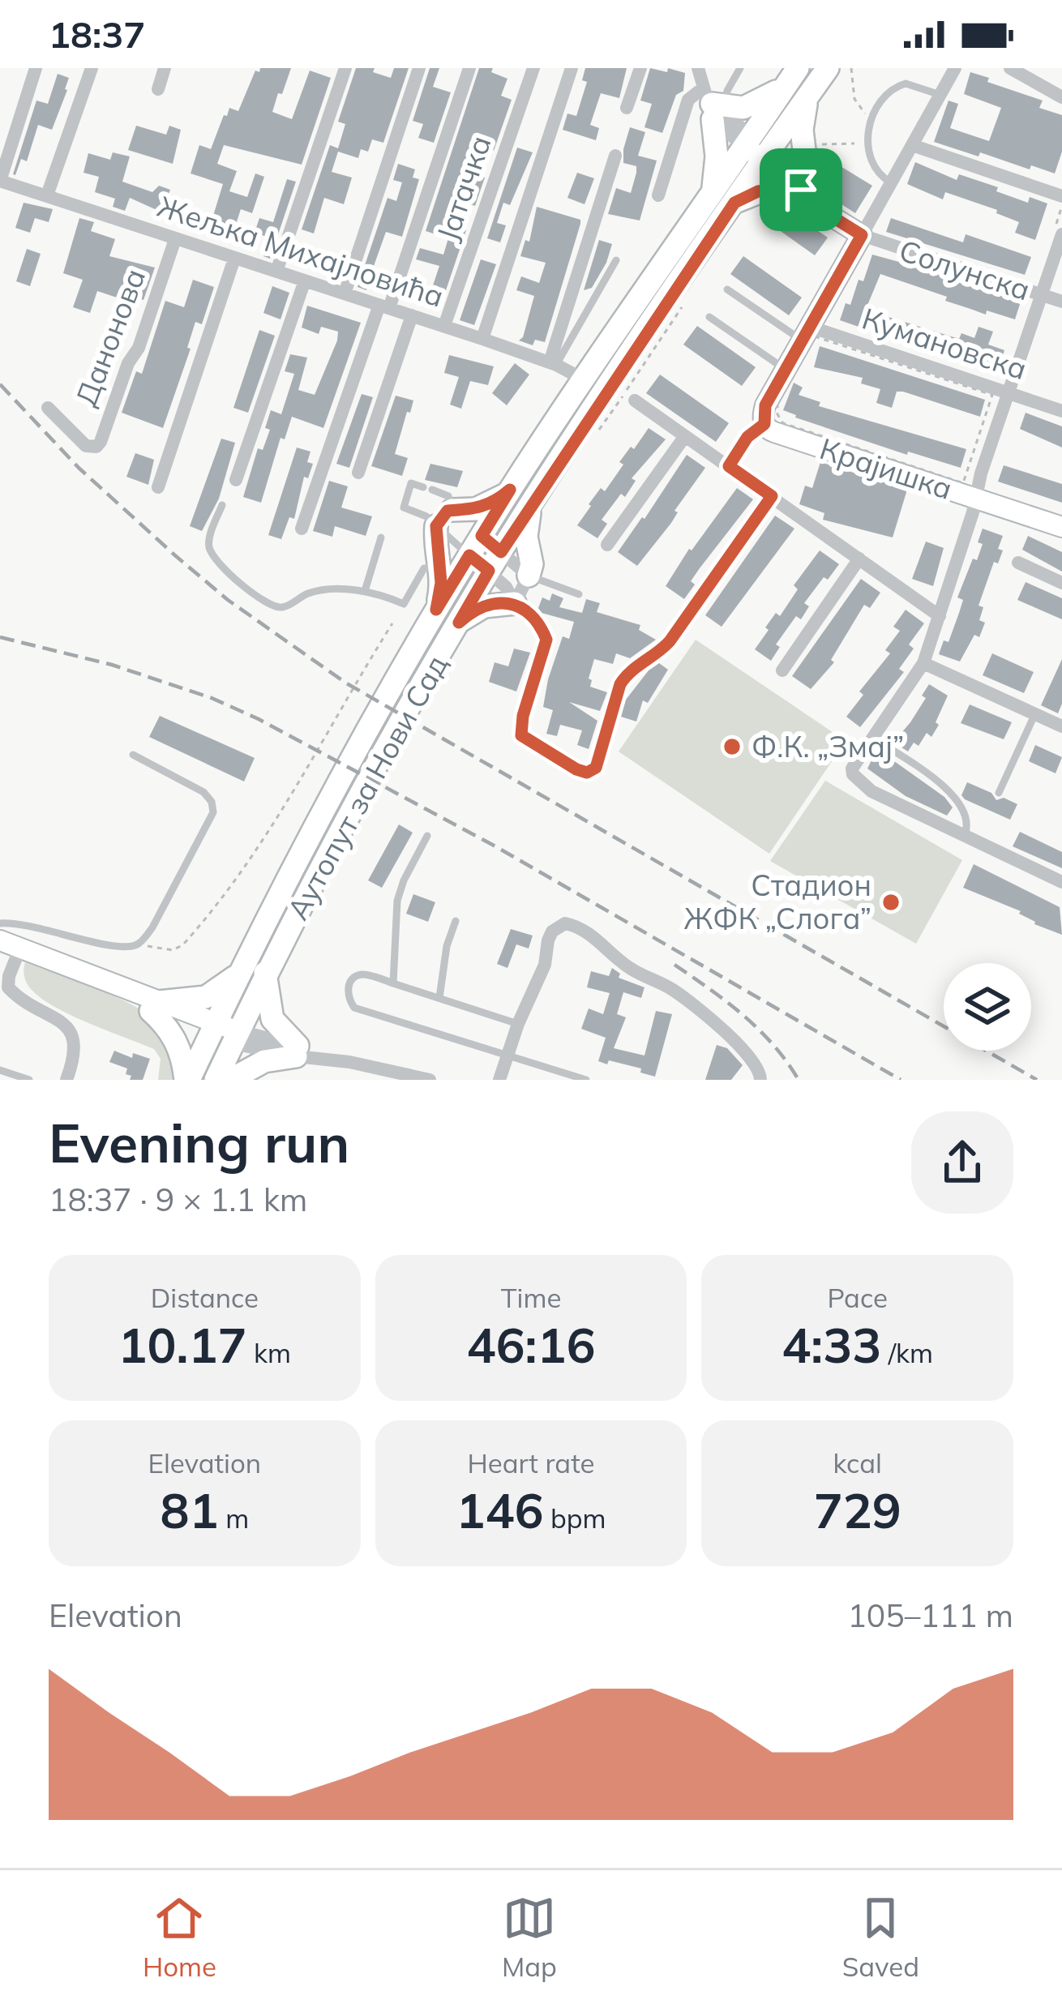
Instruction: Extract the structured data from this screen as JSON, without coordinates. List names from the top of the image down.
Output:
{
  "streets": {
    "main road": ["Солунска", "Крајишка", "Аутопут за Нови Сад"],
    "street": [
      "Јатачка",
      "Жељка Михајловића",
      "Данонова",
      "Кумановска"
    ]
  },
  "crossings": [
    ["Јатачка", "Жељка Михајловића"],
    ["Жељка Михајловића", "Данонова"],
    ["Жељка Михајловића", "Аутопут за Нови Сад"],
    ["Солунска", "Аутопут за Нови Сад"]
  ],
  "places": ["Ф.К. „Змај”", "Стадион ЖФК „Слога”"],
  "page": {
    "status": "18:37",
    "heading": ["Evening run", "18:37 · 9 × 1.1 km"],
    "stats": [
      ["Distance", "10.17 km"],
      ["Time", "46:16"],
      ["Pace", "4:33 /km"],
      ["Elevation", "81 m"],
      ["Heart rate", "146 bpm"],
      ["kcal", "729"]
    ],
    "chart": ["Elevation", "105–111 m"],
    "tabs": ["Home", "Map", "Saved"]
  }
}
